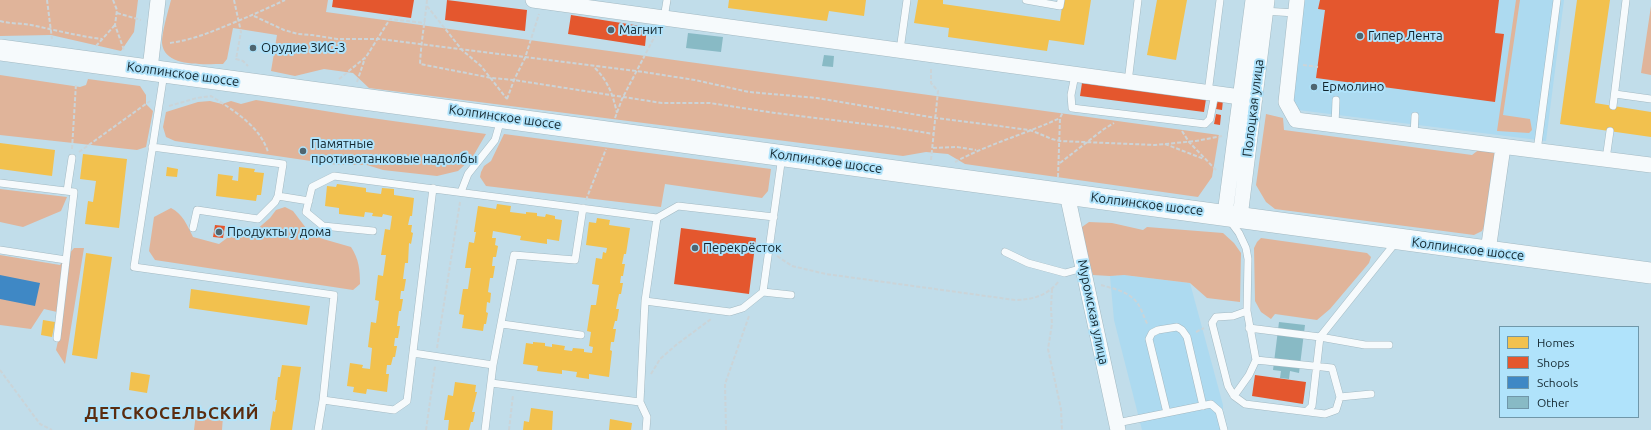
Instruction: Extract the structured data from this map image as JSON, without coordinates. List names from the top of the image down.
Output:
{
  "streets": {
    "main road": ["Колпинское шоссе"],
    "street": ["Полоцкая улица", "Муромская улица"]
  },
  "crossings": [
    ["Колпинское шоссе", "Полоцкая улица"],
    ["Колпинское шоссе", "Муромская улица"]
  ],
  "districts": ["ДЕТСКОСЕЛЬСКИЙ"],
  "places": [
    "Магнит",
    "Гипер Лента",
    "Орудие ЗИС-3",
    "Ермолино",
    "Памятные противотанковые надолбы",
    "Продукты у дома",
    "Перекрёсток"
  ],
  "legend": [
    "Homes",
    "Shops",
    "Schools",
    "Other"
  ]
}
